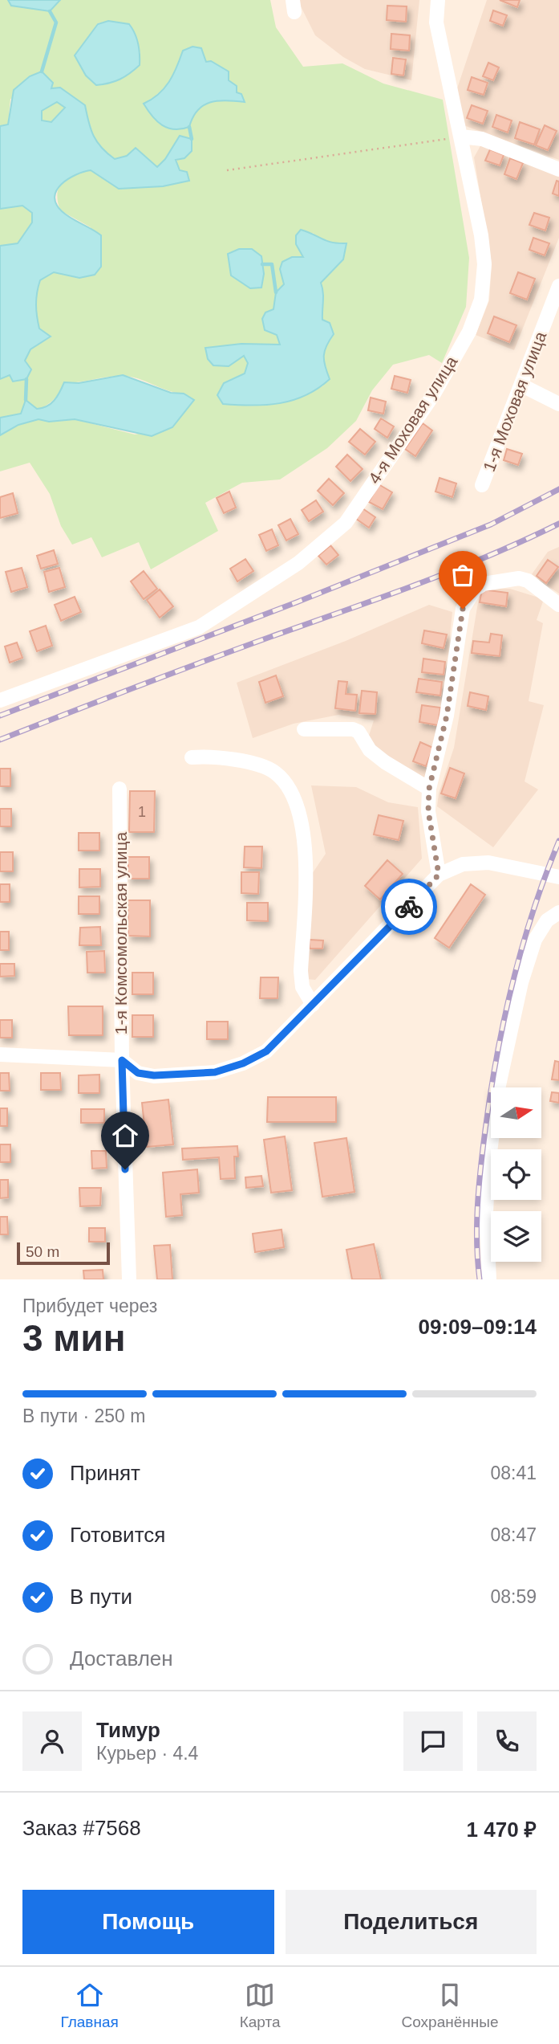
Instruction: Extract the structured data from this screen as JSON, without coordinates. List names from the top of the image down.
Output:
{
  "streets": {
    "street": ["1-я Моховая улица", "4-я Моховая улица", "1-я Комсомольская улица"]
  },
  "house_numbers": ["1"],
  "scale_bar": "50 m",
  "north": "right",
  "page": {
    "scale": "50 m",
    "heading": ["3 мин", "Прибудет через", "09:09–09:14"],
    "panel": [
      "Тимур",
      "Курьер · 4.4",
      "Заказ #7568",
      "1 470 ₽"
    ],
    "bar": "В пути · 250 m",
    "list": [
      ["Принят", "08:41"],
      ["Готовится", "08:47"],
      ["В пути", "08:59"],
      "Доставлен"
    ],
    "buttons": ["Помощь", "Поделиться"],
    "tabs": ["Главная", "Карта", "Сохранённые"]
  }
}
